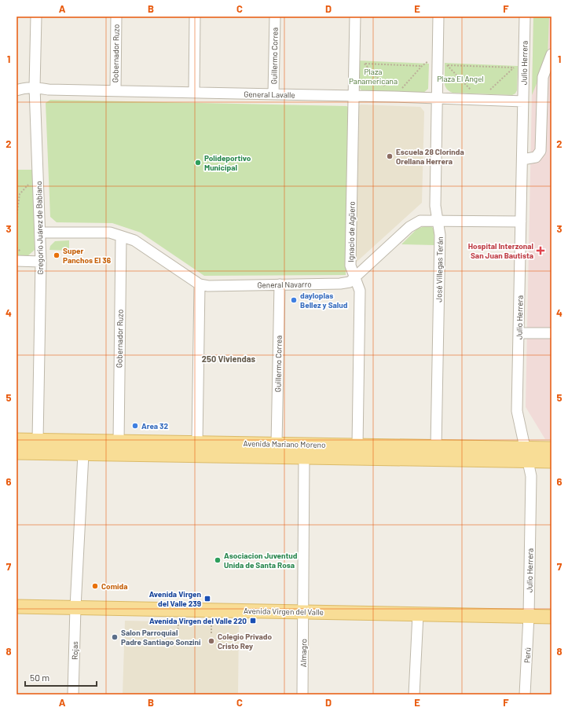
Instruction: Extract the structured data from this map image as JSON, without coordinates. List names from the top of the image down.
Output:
{
  "streets": {
    "main road": ["Avenida Mariano Moreno", "Avenida Virgen del Valle"],
    "street": [
      "Gobernador Ruzo",
      "Guillermo Correa",
      "Julio Herrera",
      "General Lavalle",
      "Gregorio Juárez de Babiano",
      "Ignacio de Agüero",
      "José Villegas Terán",
      "General Navarro",
      "Rojas",
      "Almagro",
      "Perú"
    ]
  },
  "crossings": [
    ["Gobernador Ruzo", "General Lavalle"],
    ["Gobernador Ruzo", "General Navarro"],
    ["Gobernador Ruzo", "Avenida Mariano Moreno"],
    ["Guillermo Correa", "General Lavalle"],
    ["Guillermo Correa", "General Navarro"],
    ["Guillermo Correa", "Avenida Mariano Moreno"],
    ["Julio Herrera", "General Lavalle"],
    ["Julio Herrera", "General Navarro"],
    ["Julio Herrera", "Avenida Mariano Moreno"],
    ["Julio Herrera", "Avenida Virgen del Valle"],
    ["Julio Herrera", "Perú"],
    ["General Lavalle", "Gregorio Juárez de Babiano"],
    ["General Lavalle", "Ignacio de Agüero"],
    ["General Lavalle", "José Villegas Terán"],
    ["Gregorio Juárez de Babiano", "General Navarro"],
    ["Gregorio Juárez de Babiano", "Avenida Mariano Moreno"],
    ["Ignacio de Agüero", "General Navarro"],
    ["Ignacio de Agüero", "Avenida Mariano Moreno"],
    ["José Villegas Terán", "General Navarro"],
    ["José Villegas Terán", "Avenida Mariano Moreno"],
    ["Avenida Virgen del Valle", "Rojas"],
    ["Avenida Virgen del Valle", "Almagro"],
    ["Avenida Virgen del Valle", "Perú"]
  ],
  "districts": ["250 Viviendas"],
  "parks": ["Plaza Panamericana", "Plaza El Angel"],
  "places": {
    "other": [
      "Escuela 28 Clorinda Orellana Herrera",
      "Polideportivo Municipal",
      "Super Panchos El 36",
      "dayloplas Bellez y Salud",
      "Area 32",
      "Asociacion Juventud Unida de Santa Rosa",
      "Comida",
      "Salon Parroquial Padre Santiago Sonzini",
      "Colegio Privado Cristo Rey"
    ],
    "health": ["Hospital Interzonal San Juan Bautista"],
    "transit": ["Avenida Virgen del Valle 239", "Avenida Virgen del Valle 220"]
  },
  "scale_bar": "50 m",
  "grid": {
    "columns": [
      "A",
      "B",
      "C",
      "D",
      "E",
      "F"
    ],
    "rows": [
      "1",
      "2",
      "3",
      "4",
      "5",
      "6",
      "7",
      "8"
    ]
  }
}
